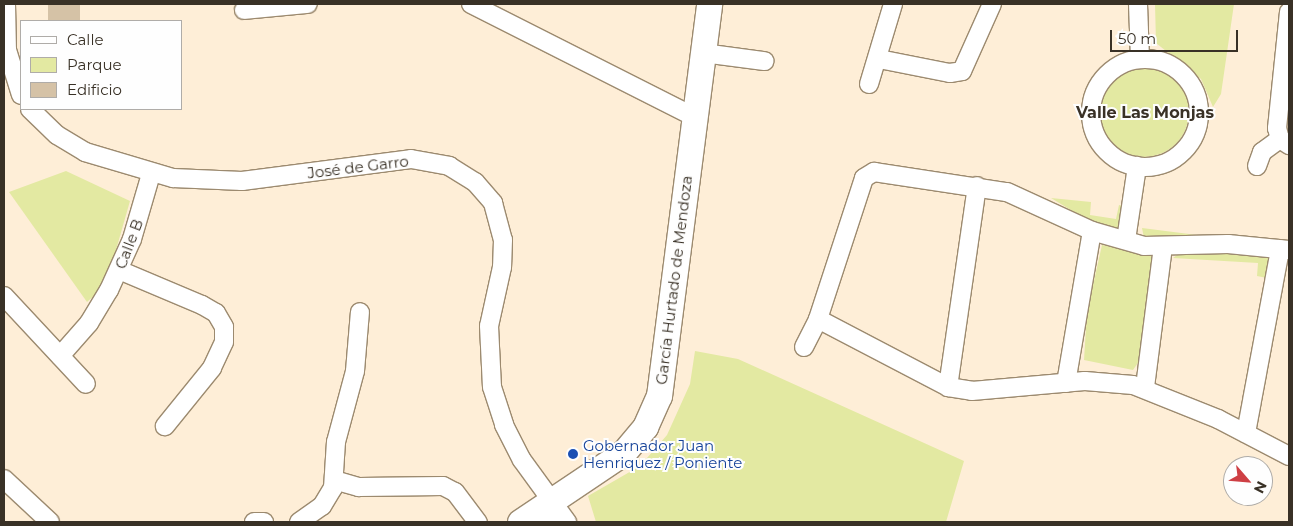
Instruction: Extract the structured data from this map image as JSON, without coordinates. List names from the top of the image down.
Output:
{
  "streets": {
    "street": ["José de Garro", "Calle B", "García Hurtado de Mendoza"]
  },
  "crossings": [
    ["José de Garro", "Calle B"],
    ["José de Garro", "García Hurtado de Mendoza"]
  ],
  "districts": ["Valle Las Monjas"],
  "places": ["Gobernador Juan Henriquez / Poniente"],
  "legend": ["Calle", "Parque", "Edificio"],
  "scale_bar": "50 m",
  "north": "bottom right"
}
